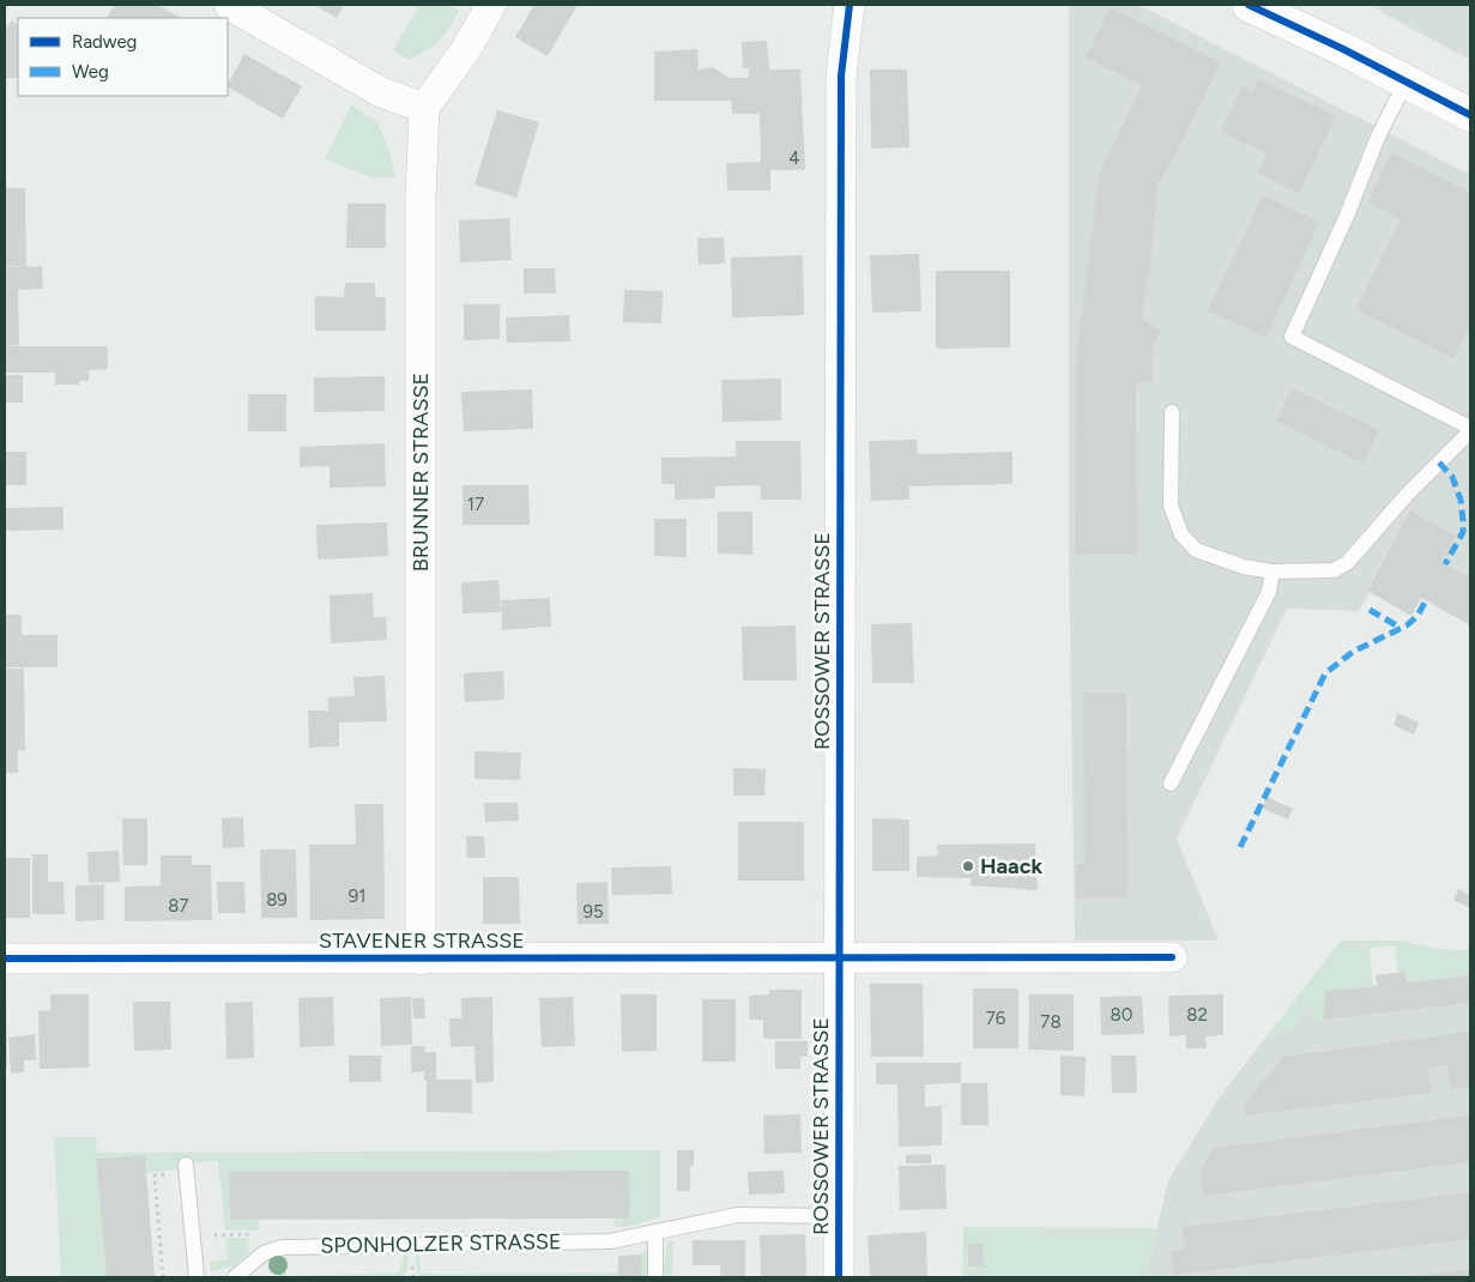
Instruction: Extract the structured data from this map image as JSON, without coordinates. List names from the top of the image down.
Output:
{
  "streets": {
    "street": ["BRUNNER STRASSE", "ROSSOWER STRASSE", "STAVENER STRASSE"],
    "lane": ["SPONHOLZER STRASSE"]
  },
  "crossings": [
    ["BRUNNER STRASSE", "STAVENER STRASSE"],
    ["ROSSOWER STRASSE", "STAVENER STRASSE"],
    ["ROSSOWER STRASSE", "SPONHOLZER STRASSE"]
  ],
  "places": ["Haack"],
  "house_numbers": [
    "4",
    "17",
    "91",
    "89",
    "87",
    "95",
    "80",
    "82",
    "76",
    "78"
  ],
  "legend": ["Radweg", "Weg"]
}
